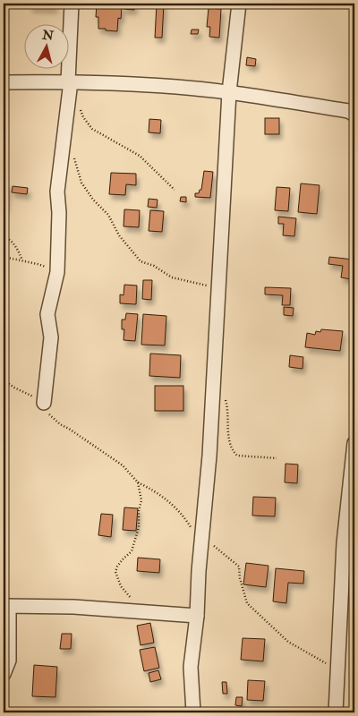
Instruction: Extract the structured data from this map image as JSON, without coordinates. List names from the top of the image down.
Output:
{
  "north": "top"
}
